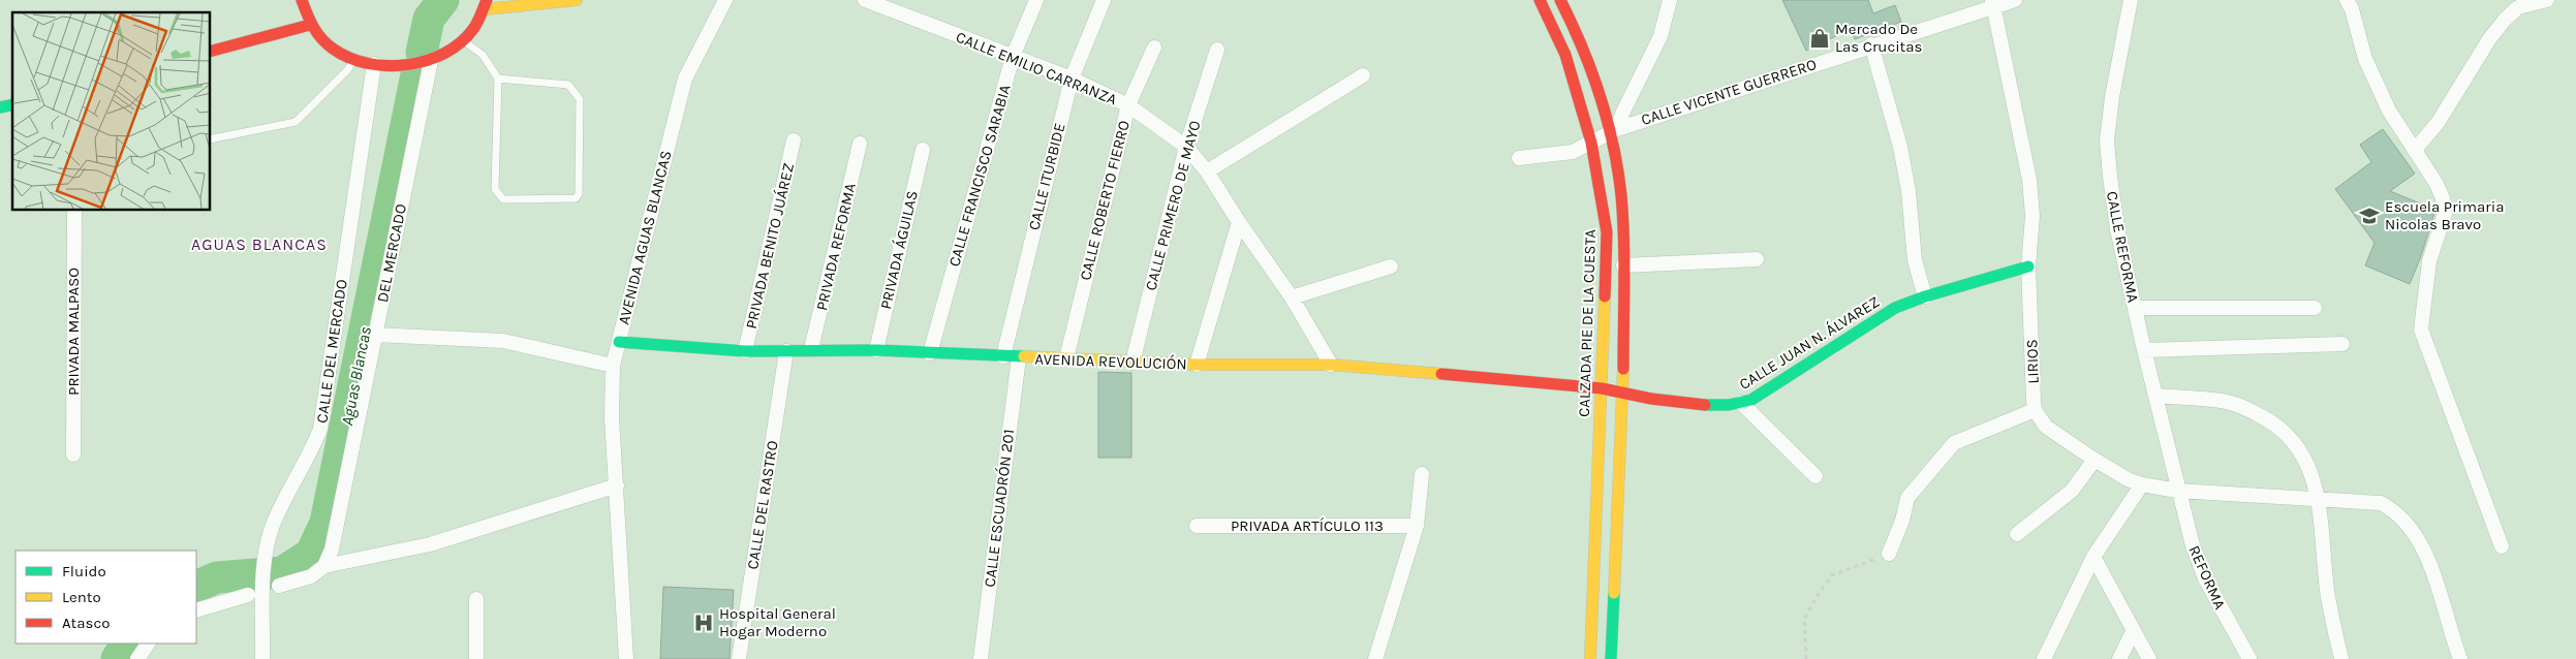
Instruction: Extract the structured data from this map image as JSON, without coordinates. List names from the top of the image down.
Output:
{
  "streets": {
    "street": [
      "CALLE EMILIO CARRANZA",
      "CALLE VICENTE GUERRERO",
      "CALLE FRANCISCO SARABIA",
      "CALLE ITURBIDE",
      "CALLE ROBERTO FIERRO",
      "CALLE PRIMERO DE MAYO",
      "AVENIDA AGUAS BLANCAS",
      "PRIVADA BENITO JUÁREZ",
      "PRIVADA REFORMA",
      "CALLE REFORMA",
      "PRIVADA ÁGUILAS",
      "DEL MERCADO",
      "CALZADA PIE DE LA CUESTA",
      "PRIVADA MALPASO",
      "CALLE JUAN N. ÁLVAREZ",
      "CALLE DEL MERCADO",
      "AVENIDA REVOLUCIÓN",
      "LIRIOS",
      "CALLE DEL RASTRO",
      "CALLE ESCUADRÓN 201",
      "PRIVADA ARTÍCULO 113",
      "REFORMA"
    ]
  },
  "crossings": [
    ["CALLE EMILIO CARRANZA", "CALLE FRANCISCO SARABIA"],
    ["CALLE EMILIO CARRANZA", "CALLE ITURBIDE"],
    ["CALLE EMILIO CARRANZA", "CALLE ROBERTO FIERRO"],
    ["CALLE EMILIO CARRANZA", "CALLE PRIMERO DE MAYO"],
    ["CALLE EMILIO CARRANZA", "AVENIDA REVOLUCIÓN"],
    ["CALLE VICENTE GUERRERO", "CALZADA PIE DE LA CUESTA"],
    ["CALLE VICENTE GUERRERO", "LIRIOS"],
    ["CALLE FRANCISCO SARABIA", "AVENIDA REVOLUCIÓN"],
    ["CALLE ITURBIDE", "AVENIDA REVOLUCIÓN"],
    ["CALLE ROBERTO FIERRO", "AVENIDA REVOLUCIÓN"],
    ["CALLE PRIMERO DE MAYO", "AVENIDA REVOLUCIÓN"],
    ["AVENIDA AGUAS BLANCAS", "AVENIDA REVOLUCIÓN"],
    ["PRIVADA BENITO JUÁREZ", "AVENIDA REVOLUCIÓN"],
    ["PRIVADA REFORMA", "AVENIDA REVOLUCIÓN"],
    ["CALLE REFORMA", "REFORMA"],
    ["PRIVADA ÁGUILAS", "AVENIDA REVOLUCIÓN"],
    ["CALZADA PIE DE LA CUESTA", "CALLE JUAN N. ÁLVAREZ"],
    ["CALZADA PIE DE LA CUESTA", "AVENIDA REVOLUCIÓN"],
    ["CALLE JUAN N. ÁLVAREZ", "AVENIDA REVOLUCIÓN"],
    ["CALLE JUAN N. ÁLVAREZ", "LIRIOS"],
    ["AVENIDA REVOLUCIÓN", "CALLE DEL RASTRO"],
    ["AVENIDA REVOLUCIÓN", "CALLE ESCUADRÓN 201"]
  ],
  "districts": ["AGUAS BLANCAS"],
  "water": ["Aguas Blancas"],
  "places": {
    "shop": ["Mercado De Las Crucitas"],
    "school or university": ["Escuela Primaria Nicolas Bravo"],
    "hospital": ["Hospital General Hogar Moderno"]
  },
  "legend": ["Fluido", "Lento", "Atasco"]
}
